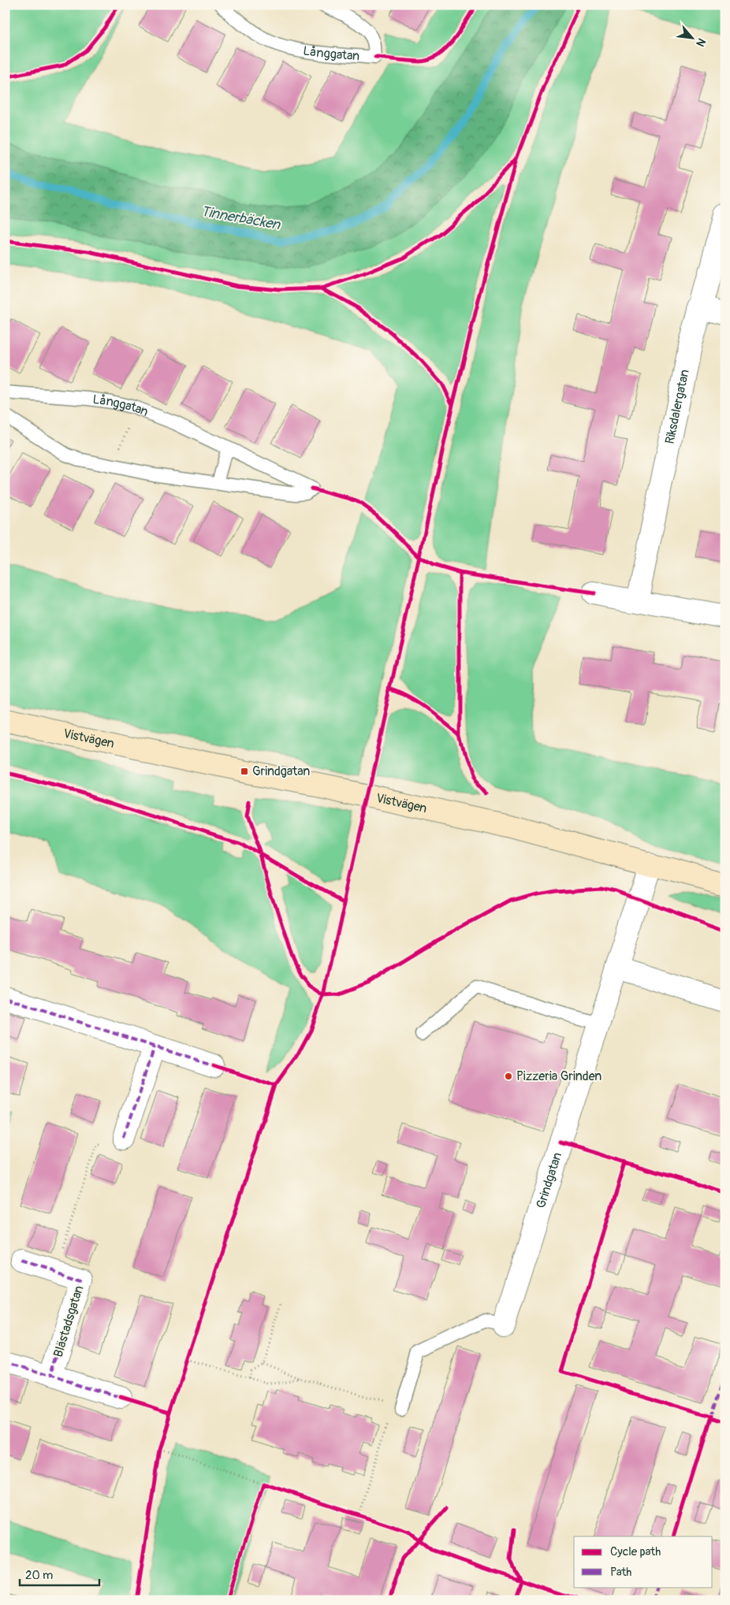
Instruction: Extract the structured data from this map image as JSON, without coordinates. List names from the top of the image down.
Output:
{
  "streets": {
    "main road": ["Vistvägen"],
    "street": ["Riksdalergatan", "Grindgatan", "Blästadsgatan"],
    "lane": ["Långgatan"]
  },
  "crossings": [
    ["Vistvägen", "Grindgatan"]
  ],
  "water": ["Tinnerbäcken"],
  "places": {
    "transit": ["Grindgatan"],
    "other": ["Pizzeria Grinden"]
  },
  "legend": ["Cycle path", "Path"],
  "scale_bar": "20 m",
  "north": "bottom right"
}
